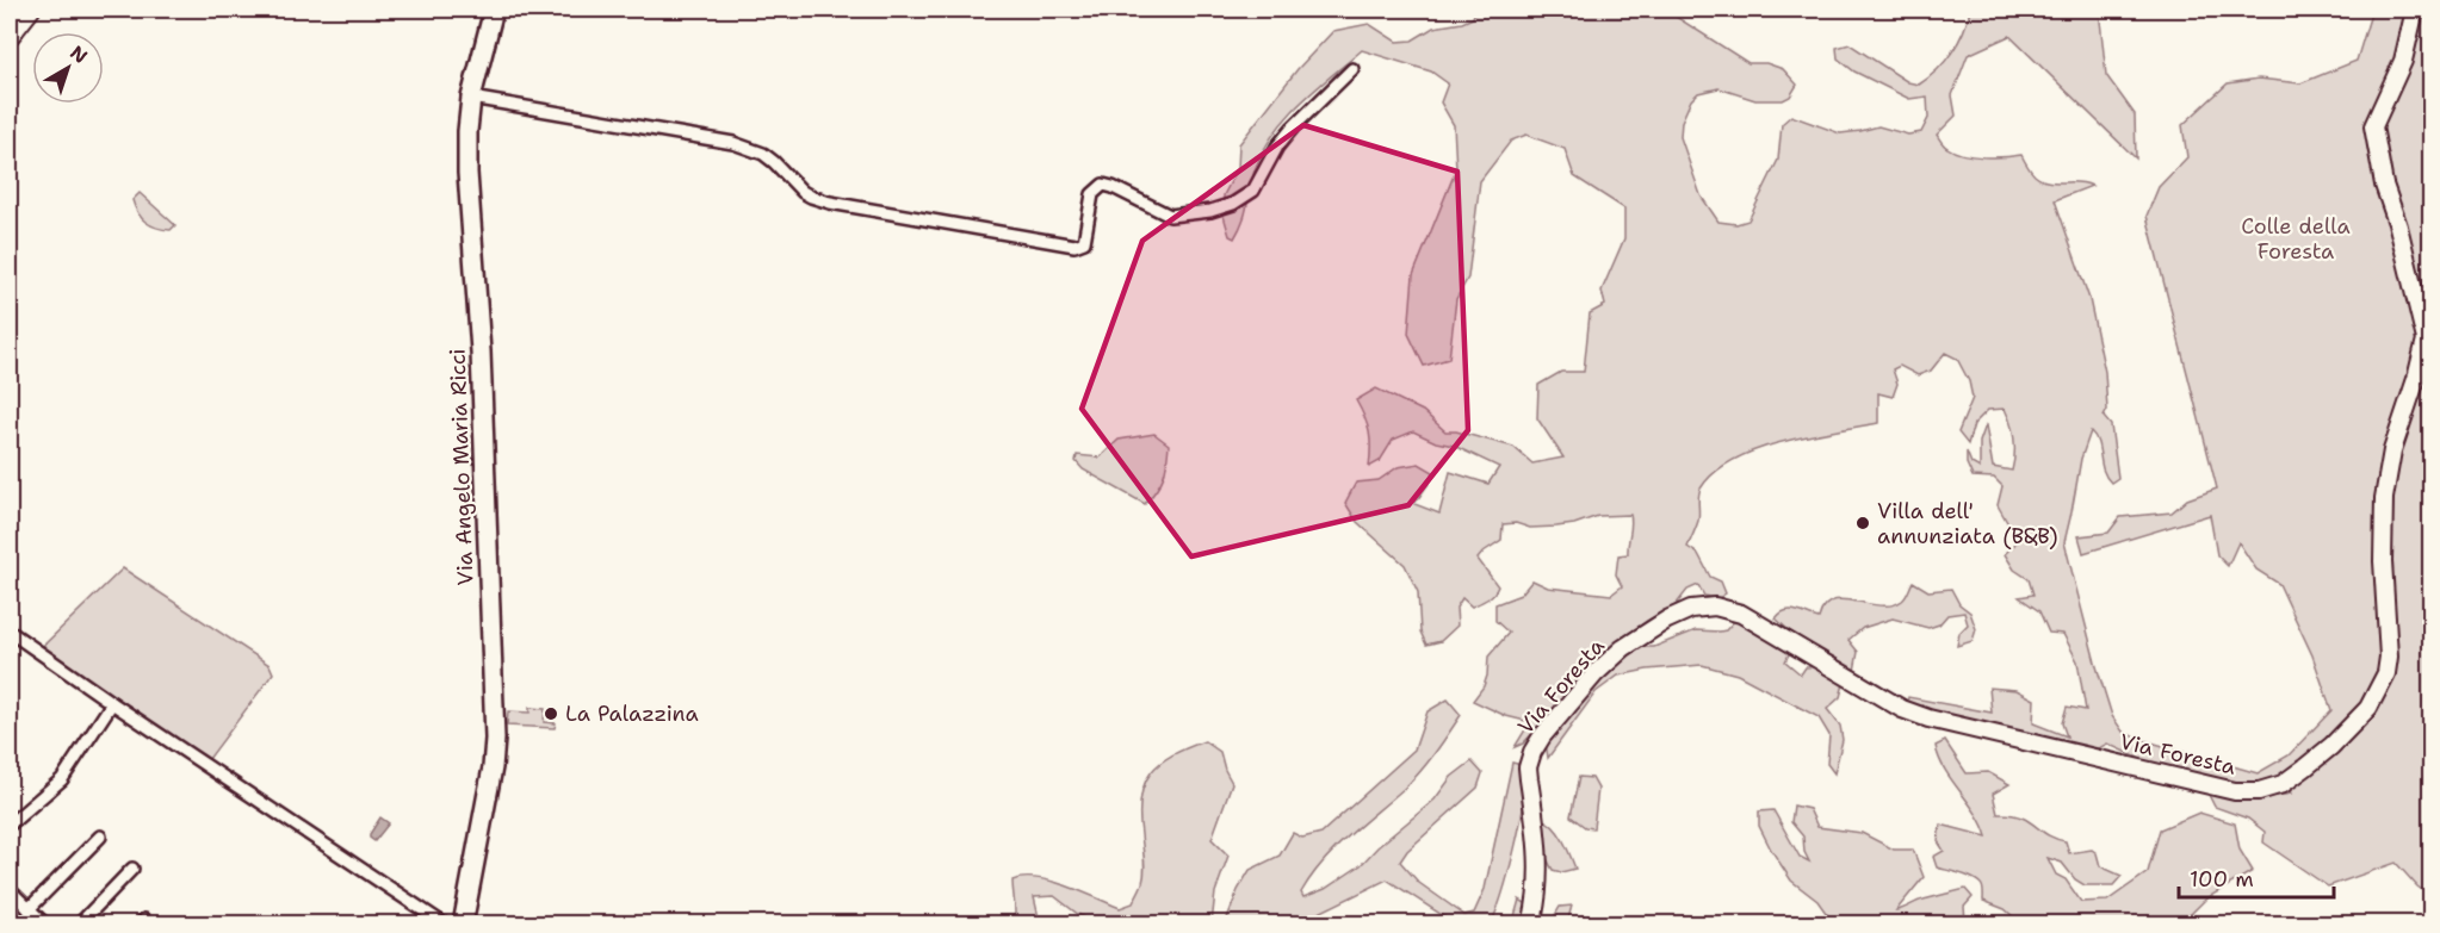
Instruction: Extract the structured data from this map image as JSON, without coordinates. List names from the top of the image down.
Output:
{
  "streets": {
    "main road": ["Via Angelo Maria Ricci", "Via Foresta"]
  },
  "parks": ["Colle della Foresta"],
  "places": ["Villa dell' annunziata (B&B)", "La Palazzina"],
  "scale_bar": "100 m",
  "north": "top right"
}
